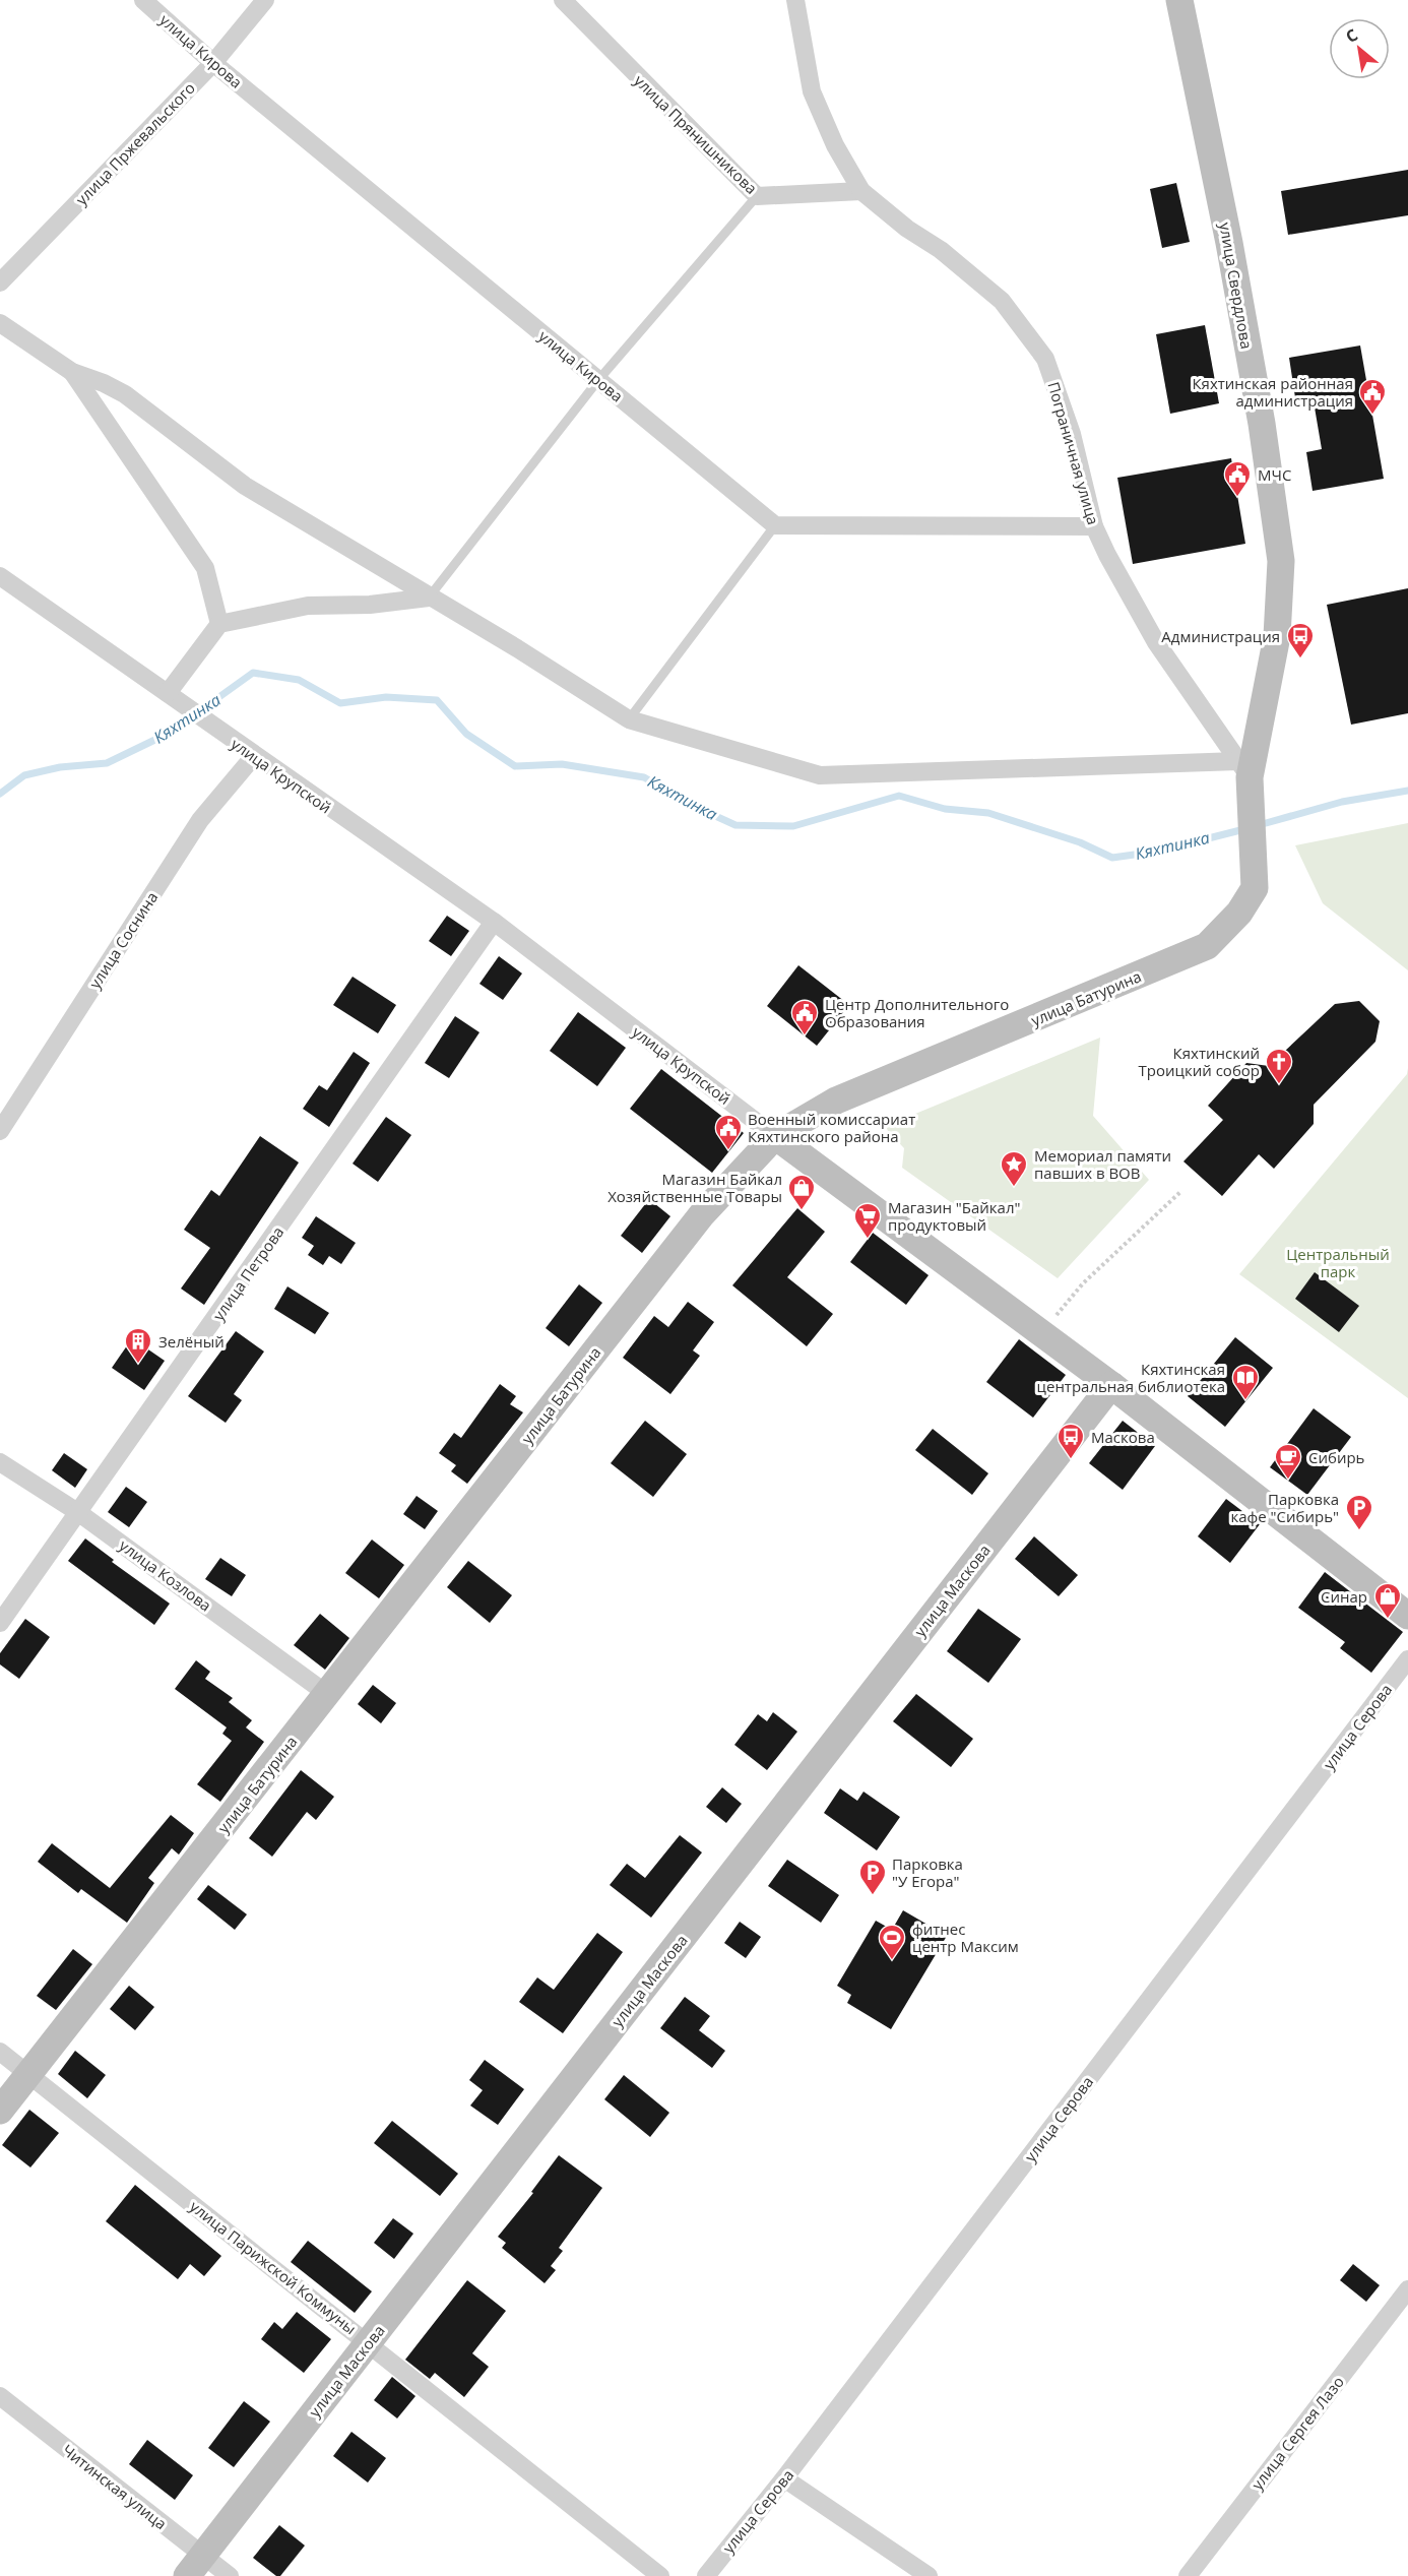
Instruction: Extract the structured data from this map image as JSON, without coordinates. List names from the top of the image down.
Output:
{
  "streets": {
    "street": [
      "улица Кирова",
      "улица Прянишникова",
      "улица Пржевальского",
      "улица Свердлова",
      "Пограничная улица",
      "улица Крупской",
      "улица Соснина",
      "улица Батурина",
      "улица Петрова",
      "улица Козлова",
      "улица Маскова",
      "улица Серова",
      "улица Парижской Коммуны",
      "улица Сергея Лазо",
      "Читинская улица"
    ]
  },
  "crossings": [
    ["улица Кирова", "улица Пржевальского"],
    ["улица Прянишникова", "Пограничная улица"],
    ["улица Свердлова", "Пограничная улица"],
    ["улица Свердлова", "улица Батурина"],
    ["улица Крупской", "улица Соснина"],
    ["улица Крупской", "улица Батурина"],
    ["улица Крупской", "улица Петрова"],
    ["улица Крупской", "улица Маскова"],
    ["улица Батурина", "улица Козлова"],
    ["улица Батурина", "улица Парижской Коммуны"],
    ["улица Петрова", "улица Козлова"],
    ["улица Маскова", "улица Парижской Коммуны"],
    ["улица Маскова", "Читинская улица"]
  ],
  "water": ["Кяхтинка"],
  "parks": ["Центральный парк"],
  "places": {
    "public building": [
      "Кяхтинская районная администрация",
      "МЧС",
      "Центр Дополнительного Образования",
      "Военный комиссариат Кяхтинского района"
    ],
    "bus stop": ["Администрация", "Маскова"],
    "church": ["Кяхтинский Троицкий собор"],
    "place": ["Мемориал памяти павших в ВОВ"],
    "shop": ["Магазин Байкал Хозяйственные Товары", "Синар"],
    "supermarket": ["Магазин \"Байкал\" продуктовый"],
    "building": ["Зелёный"],
    "library": ["Кяхтинская центральная библиотека"],
    "cafe": ["Сибирь"],
    "parking": ["Парковка кафе \"Сибирь\"", "Парковка \"У Егора\""],
    "sports": ["фитнес центр Максим"]
  },
  "north": "top left"
}
